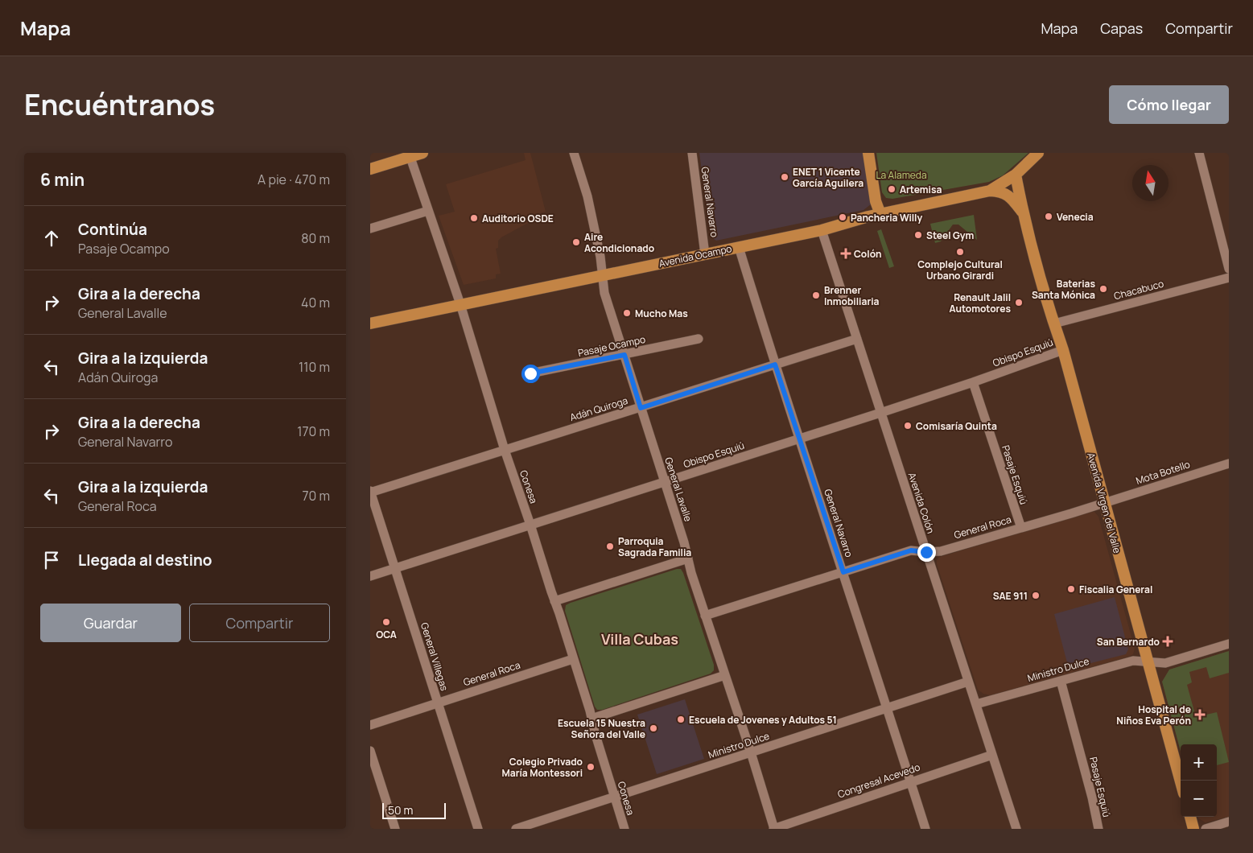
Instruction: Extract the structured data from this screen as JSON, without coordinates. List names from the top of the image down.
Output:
{
  "streets": {
    "main road": ["Avenida Ocampo", "Avenida Virgen del Valle"],
    "street": [
      "General Navarro",
      "Chacabuco",
      "Pasaje Ocampo",
      "Obispo Esquiú",
      "Adán Quiroga",
      "Mota Botello",
      "Pasaje Esquiú",
      "Conesa",
      "General Lavalle",
      "Avenida Colón",
      "General Roca",
      "General Villegas",
      "Ministro Dulce",
      "Congresal Acevedo"
    ]
  },
  "crossings": [
    ["General Navarro", "Avenida Ocampo"],
    ["General Navarro", "Obispo Esquiú"],
    ["General Navarro", "Adán Quiroga"],
    ["General Navarro", "General Roca"],
    ["General Navarro", "Ministro Dulce"],
    ["General Navarro", "Congresal Acevedo"],
    ["Avenida Ocampo", "Conesa"],
    ["Avenida Ocampo", "General Lavalle"],
    ["Avenida Ocampo", "Avenida Colón"],
    ["Avenida Ocampo", "Avenida Virgen del Valle"],
    ["Chacabuco", "Avenida Virgen del Valle"],
    ["Pasaje Ocampo", "General Lavalle"],
    ["Obispo Esquiú", "Pasaje Esquiú"],
    ["Obispo Esquiú", "Conesa"],
    ["Obispo Esquiú", "General Lavalle"],
    ["Obispo Esquiú", "Avenida Colón"],
    ["Obispo Esquiú", "Avenida Virgen del Valle"],
    ["Obispo Esquiú", "General Villegas"],
    ["Adán Quiroga", "Conesa"],
    ["Adán Quiroga", "General Lavalle"],
    ["Adán Quiroga", "Avenida Colón"],
    ["Adán Quiroga", "General Villegas"],
    ["Mota Botello", "Avenida Virgen del Valle"],
    ["Mota Botello", "General Roca"],
    ["Pasaje Esquiú", "General Roca"],
    ["Pasaje Esquiú", "Ministro Dulce"],
    ["Conesa", "General Roca"],
    ["Conesa", "Ministro Dulce"],
    ["General Lavalle", "General Roca"],
    ["General Lavalle", "Ministro Dulce"],
    ["General Lavalle", "Congresal Acevedo"],
    ["Avenida Colón", "General Roca"],
    ["Avenida Colón", "Ministro Dulce"],
    ["Avenida Colón", "Congresal Acevedo"],
    ["Avenida Virgen del Valle", "General Roca"],
    ["Avenida Virgen del Valle", "Ministro Dulce"],
    ["General Roca", "General Villegas"]
  ],
  "districts": ["Villa Cubas"],
  "parks": ["La Alameda"],
  "places": {
    "other": [
      "ENET 1 Vicente García Aguilera",
      "Artemisa",
      "Venecia",
      "Pancheria Willy",
      "Auditorio OSDE",
      "Steel Gym",
      "Aire Acondicionado",
      "Complejo Cultural Urbano Girardi",
      "Baterias Santa Mónica",
      "Brenner Inmobiliaria",
      "Renault Jalil Automotores",
      "Mucho Mas",
      "Comisaría Quinta",
      "Parroquia Sagrada Familia",
      "Fiscalia General",
      "SAE 911",
      "OCA",
      "Escuela de Jovenes y Adultos 51",
      "Escuela 15 Nuestra Señora del Valle",
      "Colegio Privado María Montessori"
    ],
    "health": ["Colón", "San Bernardo", "Hospital de Niños Eva Perón"]
  },
  "scale_bar": "50 m",
  "north": "top",
  "page": {
    "header": "Mapa",
    "nav": ["Mapa", "Capas", "Compartir"],
    "title": "Encuéntranos",
    "buttons": [
      "Cómo llegar",
      ["Guardar", "Compartir"]
    ],
    "heading": ["6 min", "A pie · 470 m"],
    "list": [
      ["Continúa", "Pasaje Ocampo", "80 m"],
      ["Gira a la derecha", "General Lavalle", "40 m"],
      ["Gira a la izquierda", "Adán Quiroga", "110 m"],
      ["Gira a la derecha", "General Navarro", "170 m"],
      ["Gira a la izquierda", "General Roca", "70 m"],
      "Llegada al destino"
    ],
    "map_buttons": ["+", "−"],
    "scale": "50 m"
  }
}
